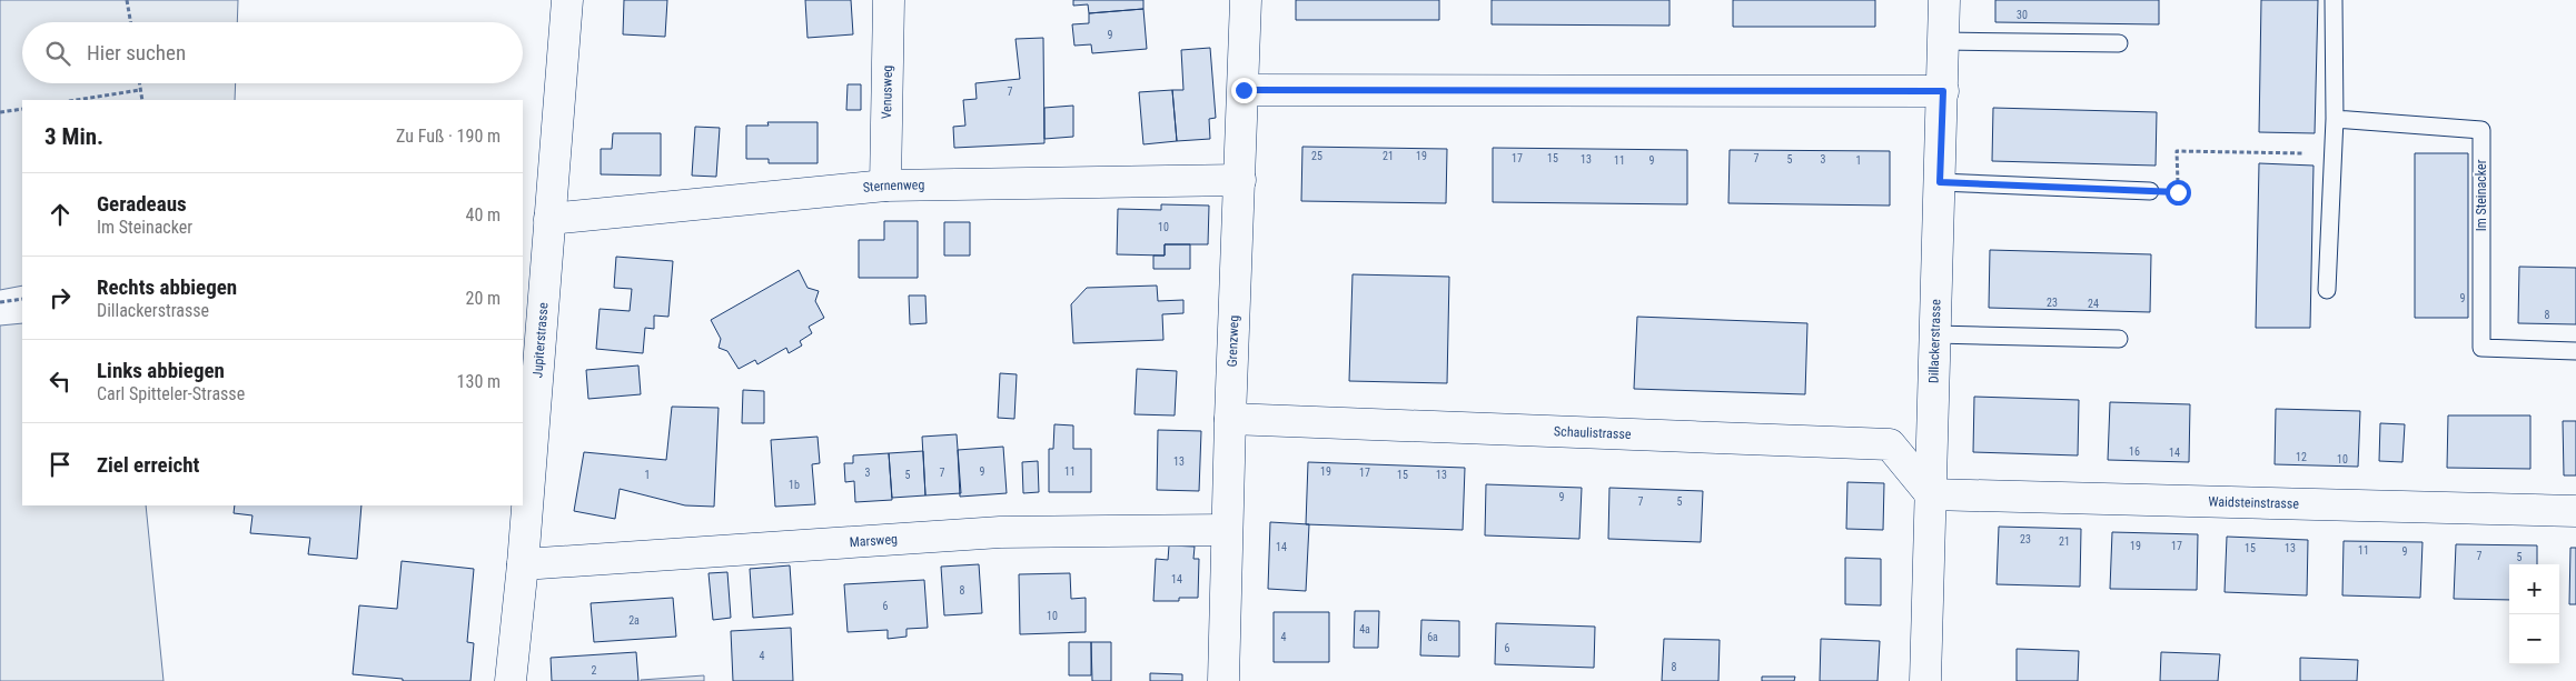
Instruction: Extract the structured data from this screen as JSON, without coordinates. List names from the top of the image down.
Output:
{
  "streets": {
    "street": [
      "Venusweg",
      "Sternenweg",
      "Grenzweg",
      "Dillackerstrasse",
      "Jupiterstrasse",
      "Schaulistrasse",
      "Waidsteinstrasse",
      "Marsweg"
    ],
    "lane": ["Im Steinacker"]
  },
  "crossings": [
    ["Venusweg", "Sternenweg"],
    ["Sternenweg", "Grenzweg"],
    ["Sternenweg", "Jupiterstrasse"],
    ["Grenzweg", "Schaulistrasse"],
    ["Grenzweg", "Marsweg"],
    ["Dillackerstrasse", "Schaulistrasse"],
    ["Dillackerstrasse", "Waidsteinstrasse"],
    ["Jupiterstrasse", "Marsweg"],
    ["Schaulistrasse", "Waidsteinstrasse"]
  ],
  "house_numbers": [
    "30",
    "9",
    "7",
    "25",
    "21",
    "19",
    "17",
    "15",
    "7",
    "13",
    "5",
    "3",
    "11",
    "9",
    "1",
    "10",
    "9",
    "23",
    "24",
    "8",
    "16",
    "14",
    "12",
    "10",
    "13",
    "9",
    "11",
    "19",
    "3",
    "7",
    "17",
    "1",
    "5",
    "15",
    "13",
    "1b",
    "9",
    "7",
    "5",
    "23",
    "21",
    "19",
    "17",
    "14",
    "15",
    "13",
    "11",
    "9",
    "7",
    "5",
    "14",
    "8",
    "6",
    "10",
    "2a",
    "4a",
    "4",
    "6a",
    "6",
    "4",
    "8",
    "2"
  ],
  "page": {
    "search": "Hier suchen",
    "heading": ["3 Min.", "Zu Fuß · 190 m"],
    "list": [
      ["Geradeaus", "Im Steinacker", "40 m"],
      ["Rechts abbiegen", "Dillackerstrasse", "20 m"],
      ["Links abbiegen", "Carl Spitteler-Strasse", "130 m"],
      "Ziel erreicht"
    ],
    "map_buttons": ["+", "−"]
  }
}
